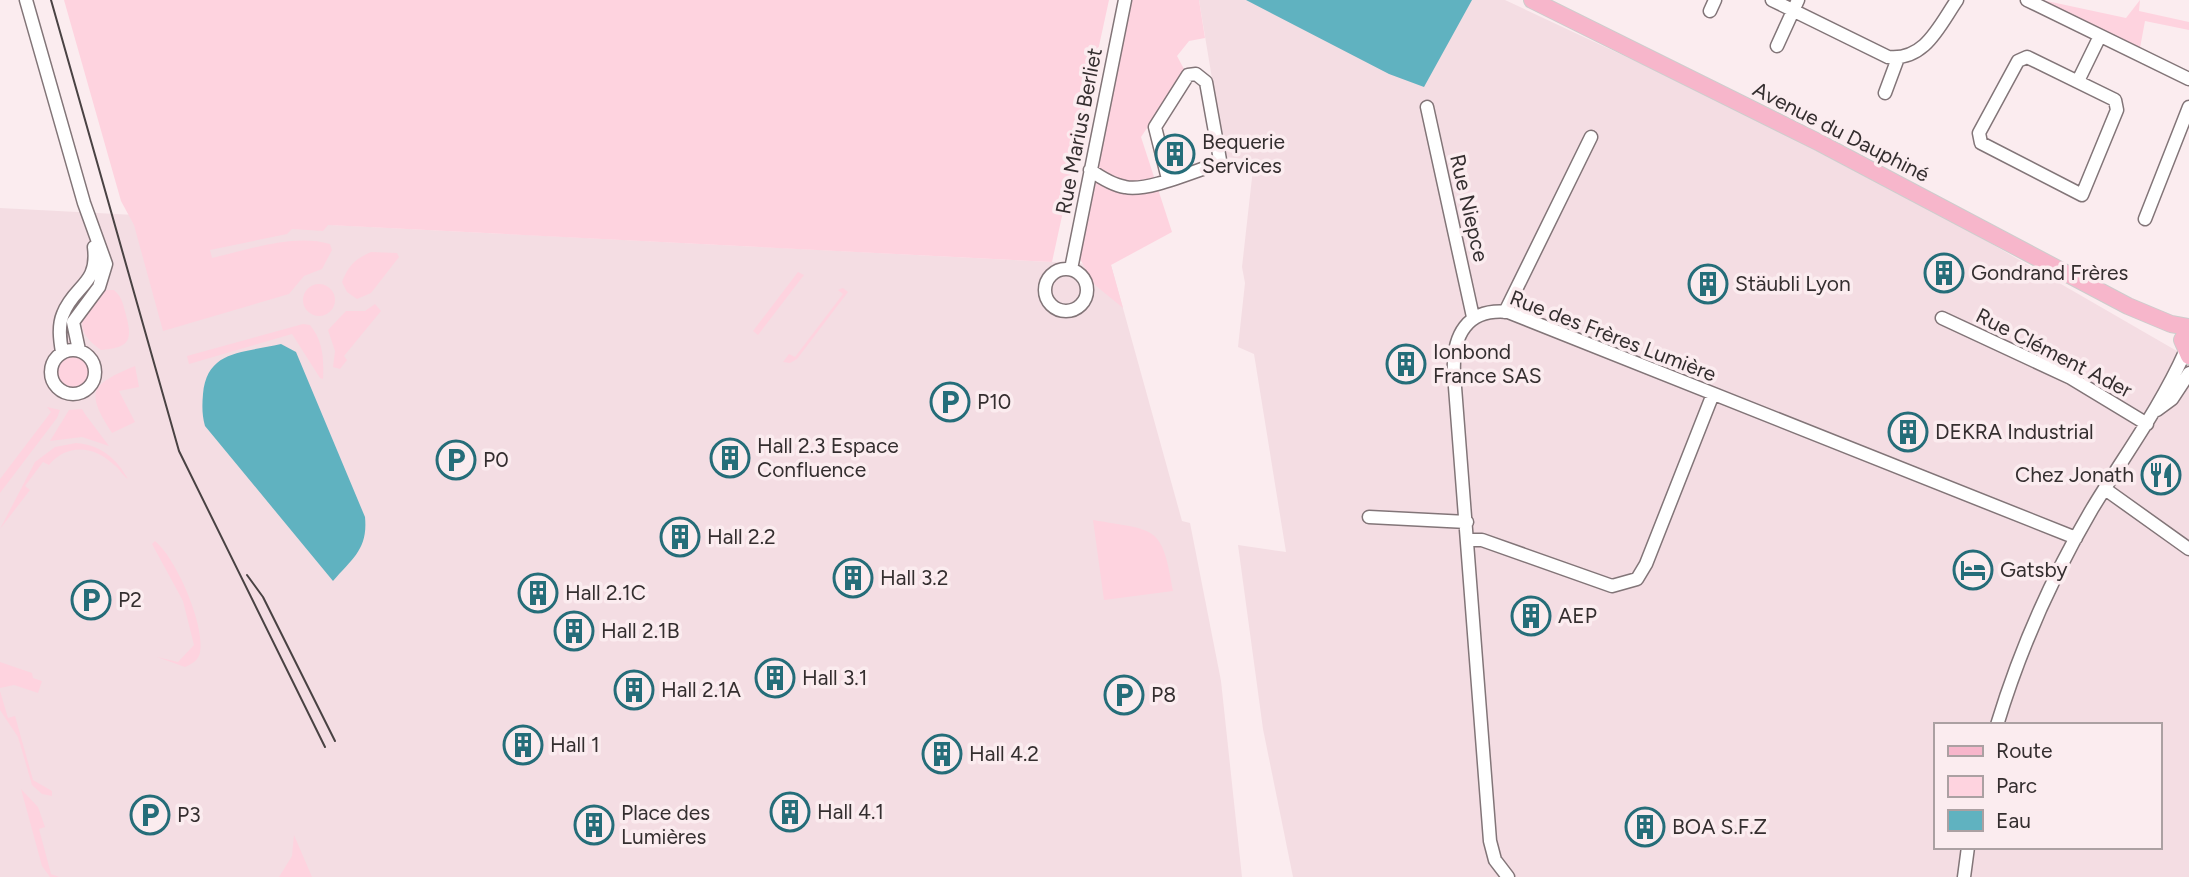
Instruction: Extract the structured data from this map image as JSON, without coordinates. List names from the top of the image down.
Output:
{
  "streets": {
    "main road": ["Avenue du Dauphiné"],
    "street": [
      "Rue Marius Berliet",
      "Rue Niepce",
      "Rue des Frères Lumière",
      "Rue Clément Ader"
    ]
  },
  "crossings": [
    ["Rue Niepce", "Rue des Frères Lumière"]
  ],
  "places": {
    "building": [
      "Bequerie Services",
      "Gondrand Frères",
      "Stäubli Lyon",
      "Ionbond France SAS",
      "DEKRA Industrial",
      "Hall 2.3 Espace Confluence",
      "Hall 2.2",
      "Hall 3.2",
      "Hall 2.1C",
      "AEP",
      "Hall 2.1B",
      "Hall 3.1",
      "Hall 2.1A",
      "Hall 1",
      "Hall 4.2",
      "Hall 4.1",
      "Place des Lumières",
      "BOA S.F.Z"
    ],
    "parking": [
      "P10",
      "P0",
      "P2",
      "P8",
      "P3"
    ],
    "restaurant": ["Chez Jonath"],
    "hotel": ["Gatsby"]
  },
  "legend": ["Route", "Parc", "Eau"]
}
